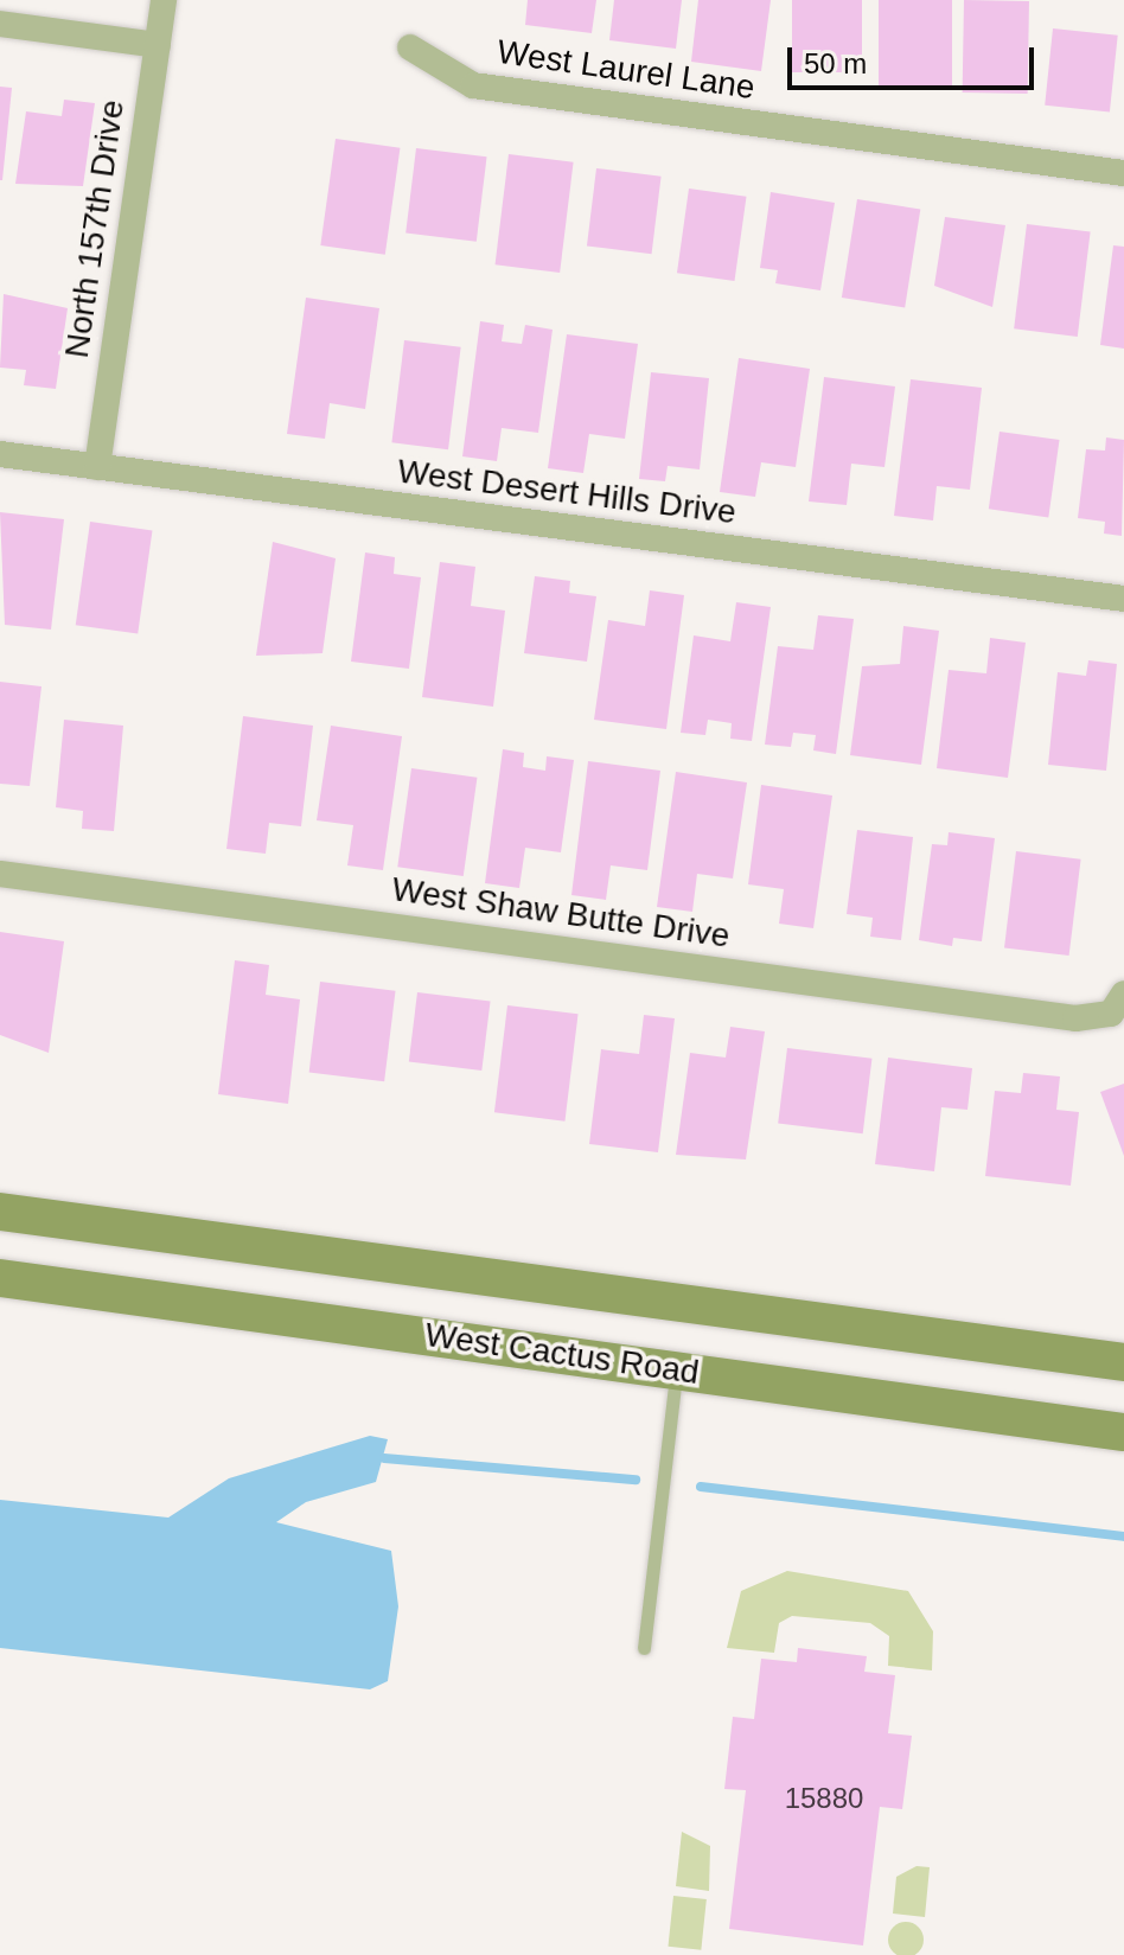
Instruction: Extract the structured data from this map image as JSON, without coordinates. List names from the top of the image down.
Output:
{
  "streets": {
    "main road": ["West Cactus Road"],
    "street": [
      "West Laurel Lane",
      "North 157th Drive",
      "West Desert Hills Drive",
      "West Shaw Butte Drive"
    ]
  },
  "crossings": [
    ["North 157th Drive", "West Desert Hills Drive"]
  ],
  "house_numbers": ["15880"],
  "scale_bar": "50 m"
}
